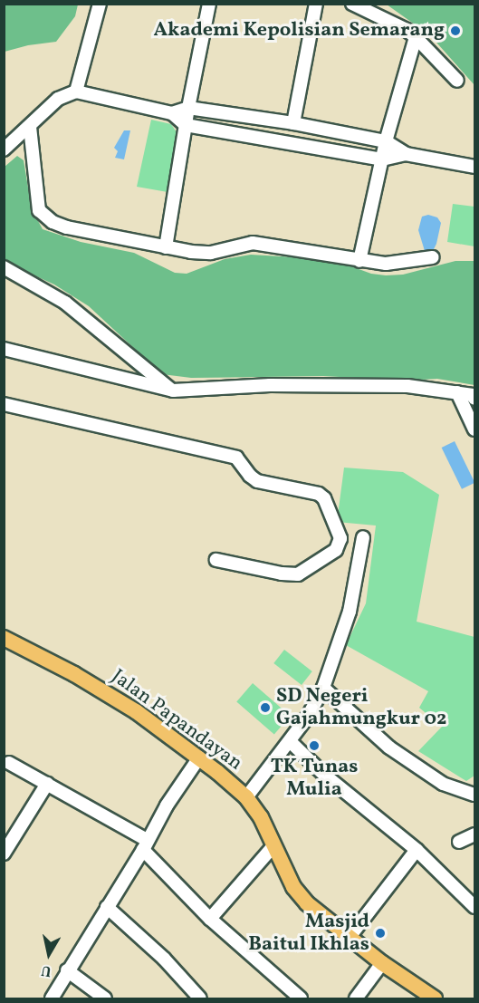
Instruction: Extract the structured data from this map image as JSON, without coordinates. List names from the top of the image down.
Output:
{
  "streets": {
    "main road": ["Jalan Papandayan"]
  },
  "places": [
    "Akademi Kepolisian Semarang",
    "SD Negeri Gajahmungkur 02",
    "TK Tunas Mulia",
    "Masjid Baitul Ikhlas"
  ],
  "north": "bottom"
}
